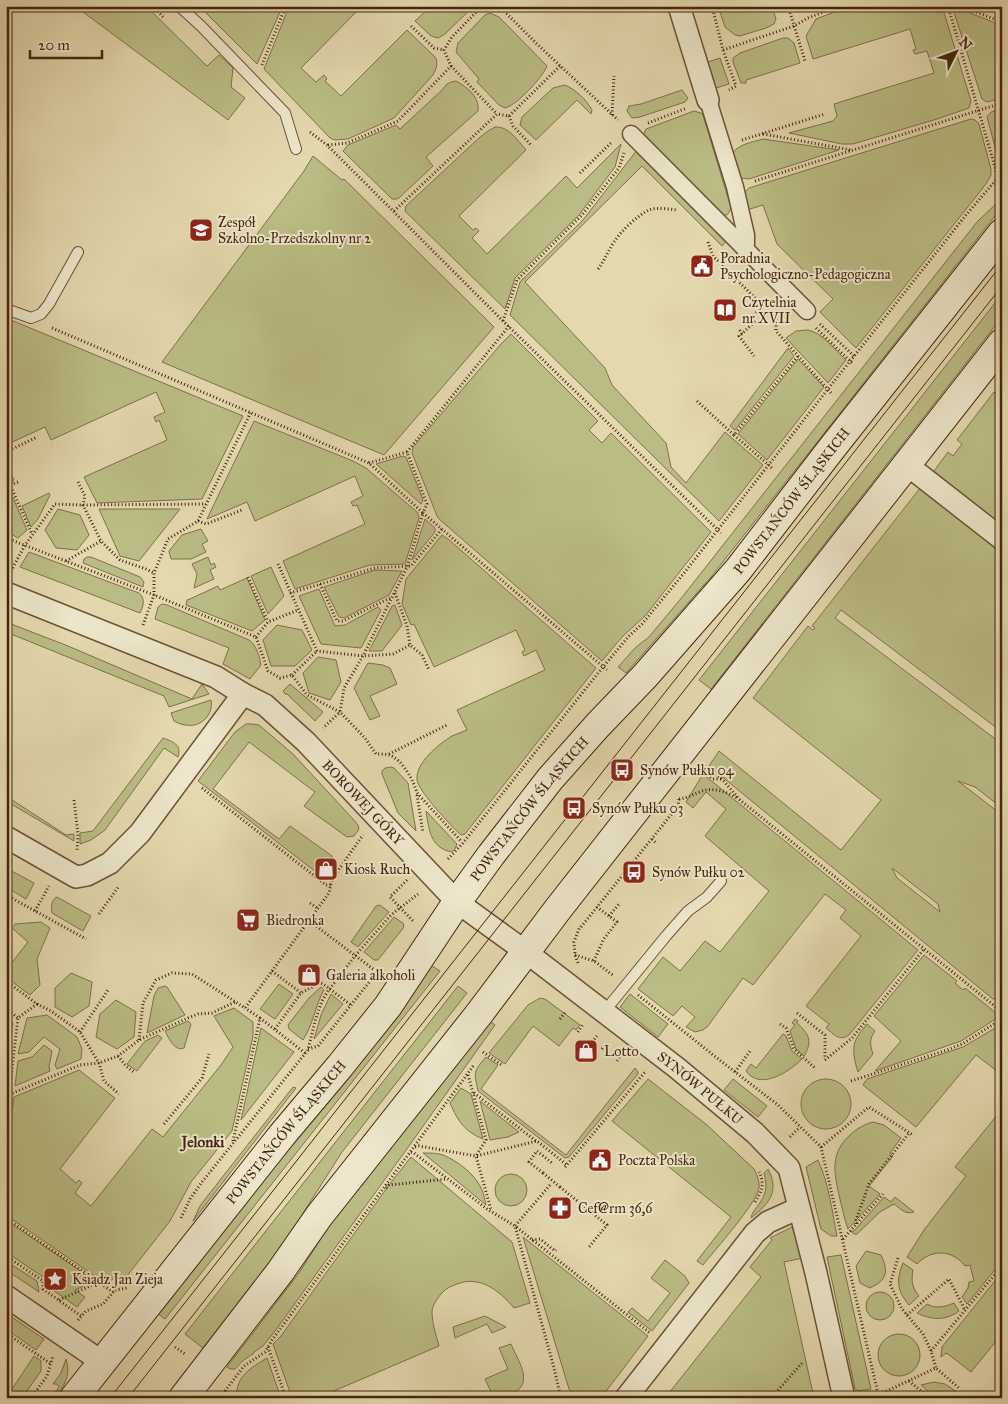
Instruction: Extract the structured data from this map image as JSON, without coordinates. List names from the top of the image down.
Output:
{
  "streets": {
    "main road": ["POWSTAŃCÓW ŚLĄSKICH"],
    "street": ["BOROWEJ GÓRY", "SYNÓW PUŁKU"]
  },
  "crossings": [
    ["POWSTAŃCÓW ŚLĄSKICH", "BOROWEJ GÓRY"],
    ["BOROWEJ GÓRY", "SYNÓW PUŁKU"]
  ],
  "districts": ["Jelonki"],
  "places": {
    "school or university": ["Zespół Szkolno-Przedszkolny nr 2"],
    "public building": ["Poradnia Psychologiczno-Pedagogiczna", "Poczta Polska"],
    "library": ["Czytelnia nr XVII"],
    "bus stop": ["Synów Pułku 04", "Synów Pułku 03", "Synów Pułku 02"],
    "shop": ["Kiosk Ruch", "Galeria alkoholi", "Lotto"],
    "supermarket": ["Biedronka"],
    "pharmacy": ["Cef@rm 36,6"],
    "place": ["Ksiądz Jan Zieja"]
  },
  "scale_bar": "20 m",
  "north": "top right"
}
